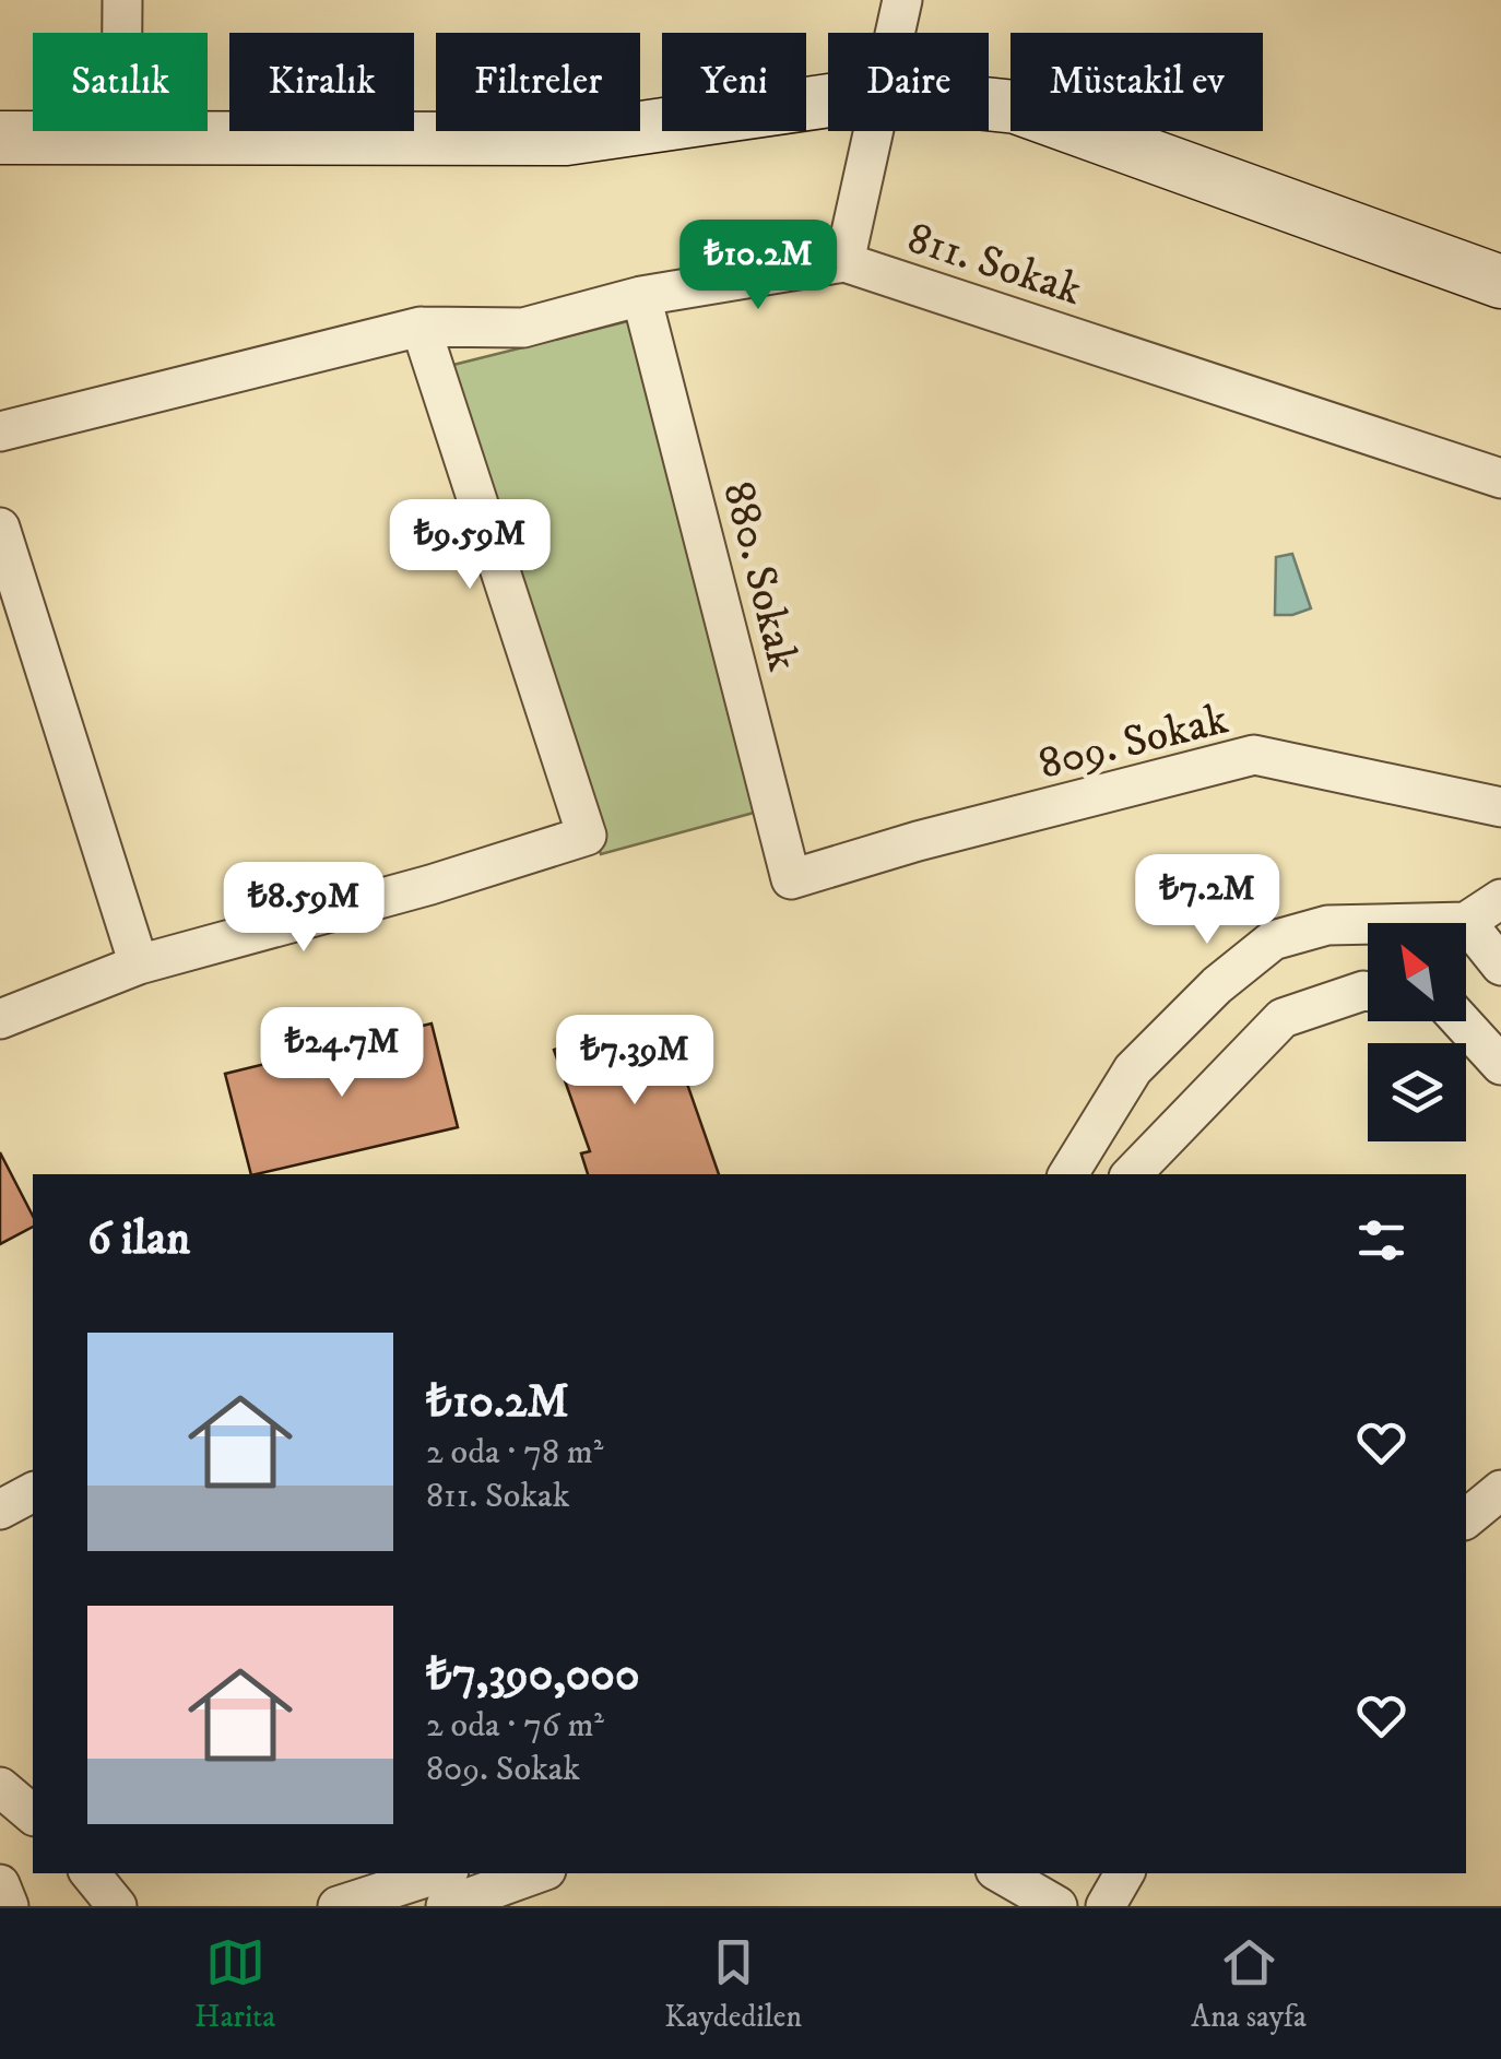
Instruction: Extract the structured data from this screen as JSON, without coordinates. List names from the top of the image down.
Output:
{
  "streets": {
    "street": ["811. Sokak", "880. Sokak", "809. Sokak"]
  },
  "crossings": [
    ["811. Sokak", "880. Sokak"],
    ["880. Sokak", "809. Sokak"]
  ],
  "north": "top left",
  "page": {
    "chip": [
      "Satılık",
      "Kiralık",
      "Filtreler",
      "Yeni",
      "Daire",
      "Müstakil ev"
    ],
    "price": [
      "₺10.2M",
      "₺9.59M",
      "₺7.2M",
      "₺8.59M",
      "₺24.7M",
      "₺7.39M"
    ],
    "heading": "6 ilan",
    "list": [
      {
        "name": "₺10.2M",
        "note": "2 oda · 78 m² · 811. Sokak"
      },
      {
        "name": "₺7,390,000",
        "note": "2 oda · 76 m² · 809. Sokak"
      }
    ],
    "tabs": ["Harita", "Kaydedilen", "Ana sayfa"]
  }
}
